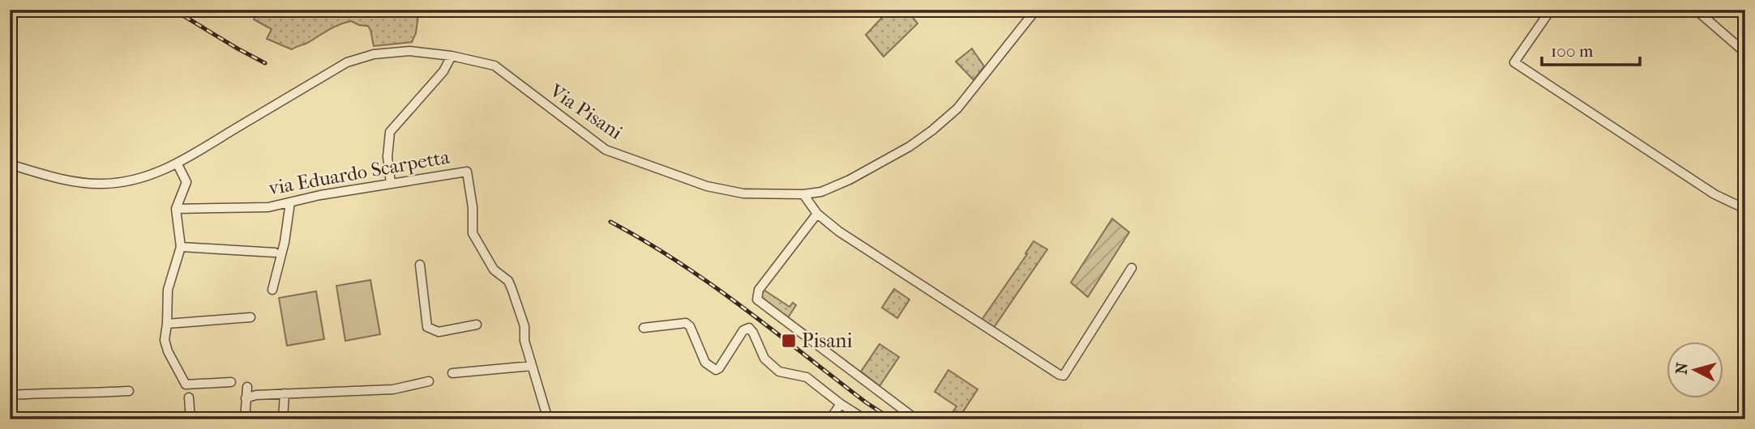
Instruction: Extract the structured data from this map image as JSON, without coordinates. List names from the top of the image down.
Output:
{
  "streets": {
    "street": ["Via Pisani", "via Eduardo Scarpetta"]
  },
  "places": {
    "transit": ["Pisani"]
  },
  "scale_bar": "100 m",
  "north": "left"
}
